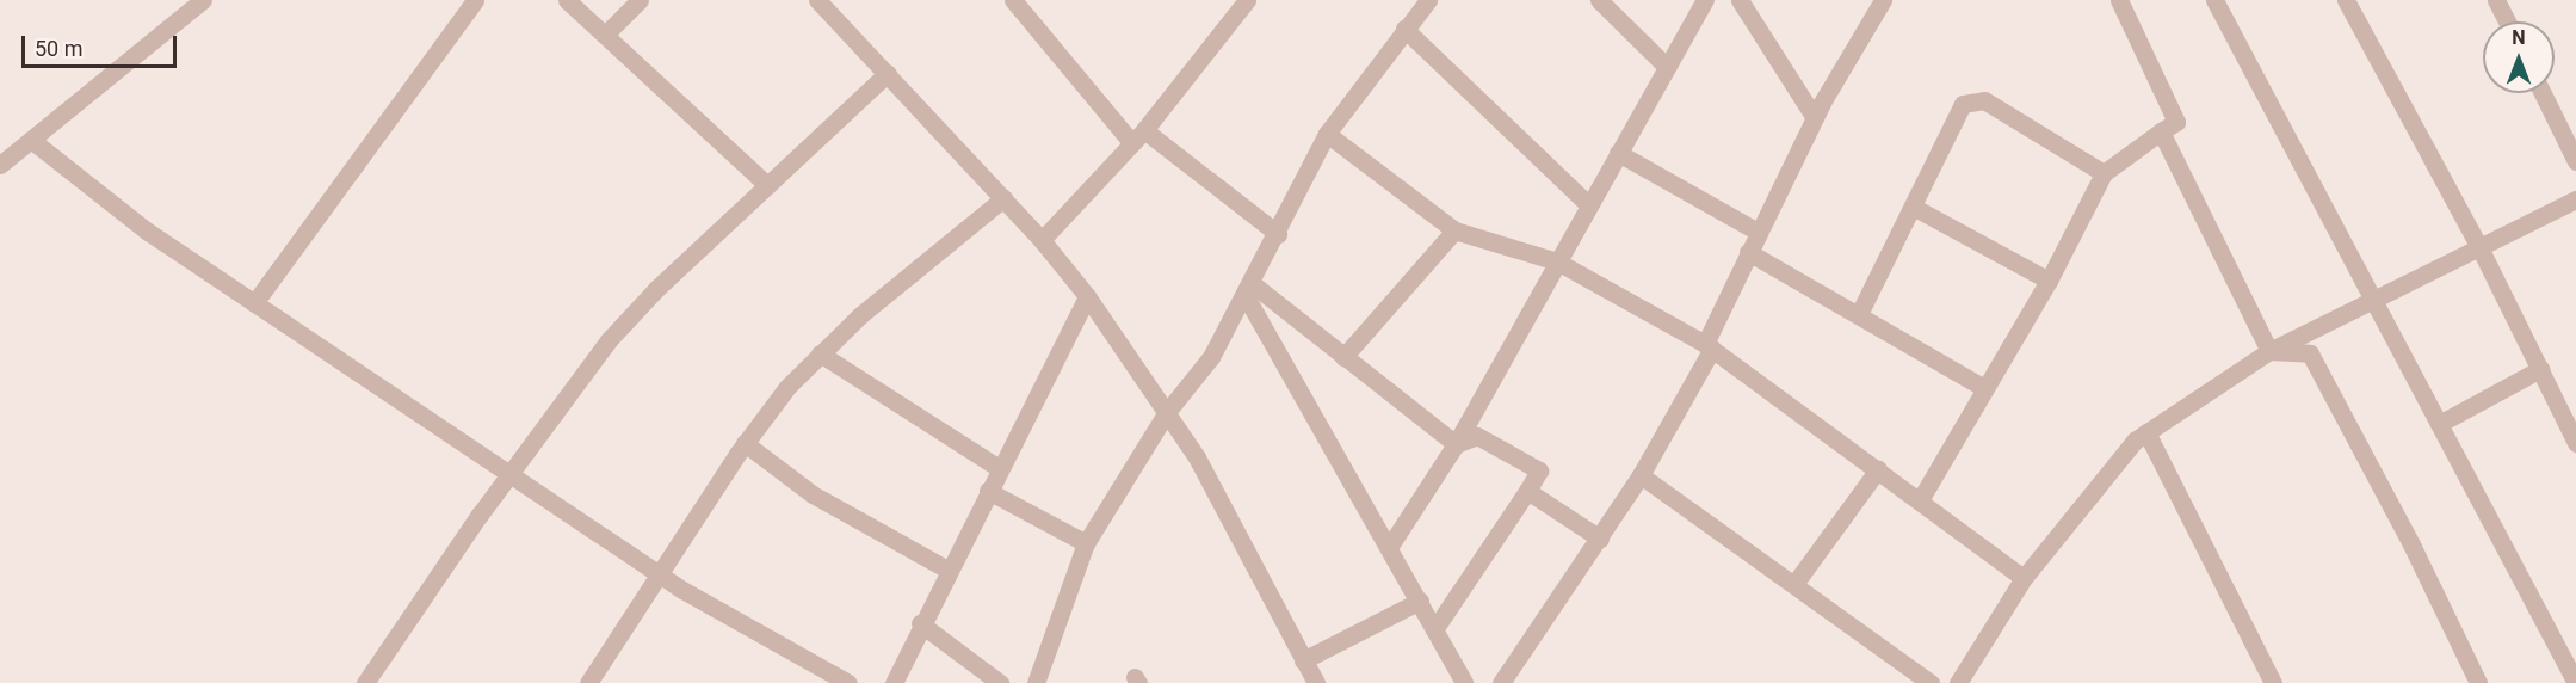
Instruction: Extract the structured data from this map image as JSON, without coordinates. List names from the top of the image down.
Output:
{
  "scale_bar": "50 m",
  "north": "top"
}
